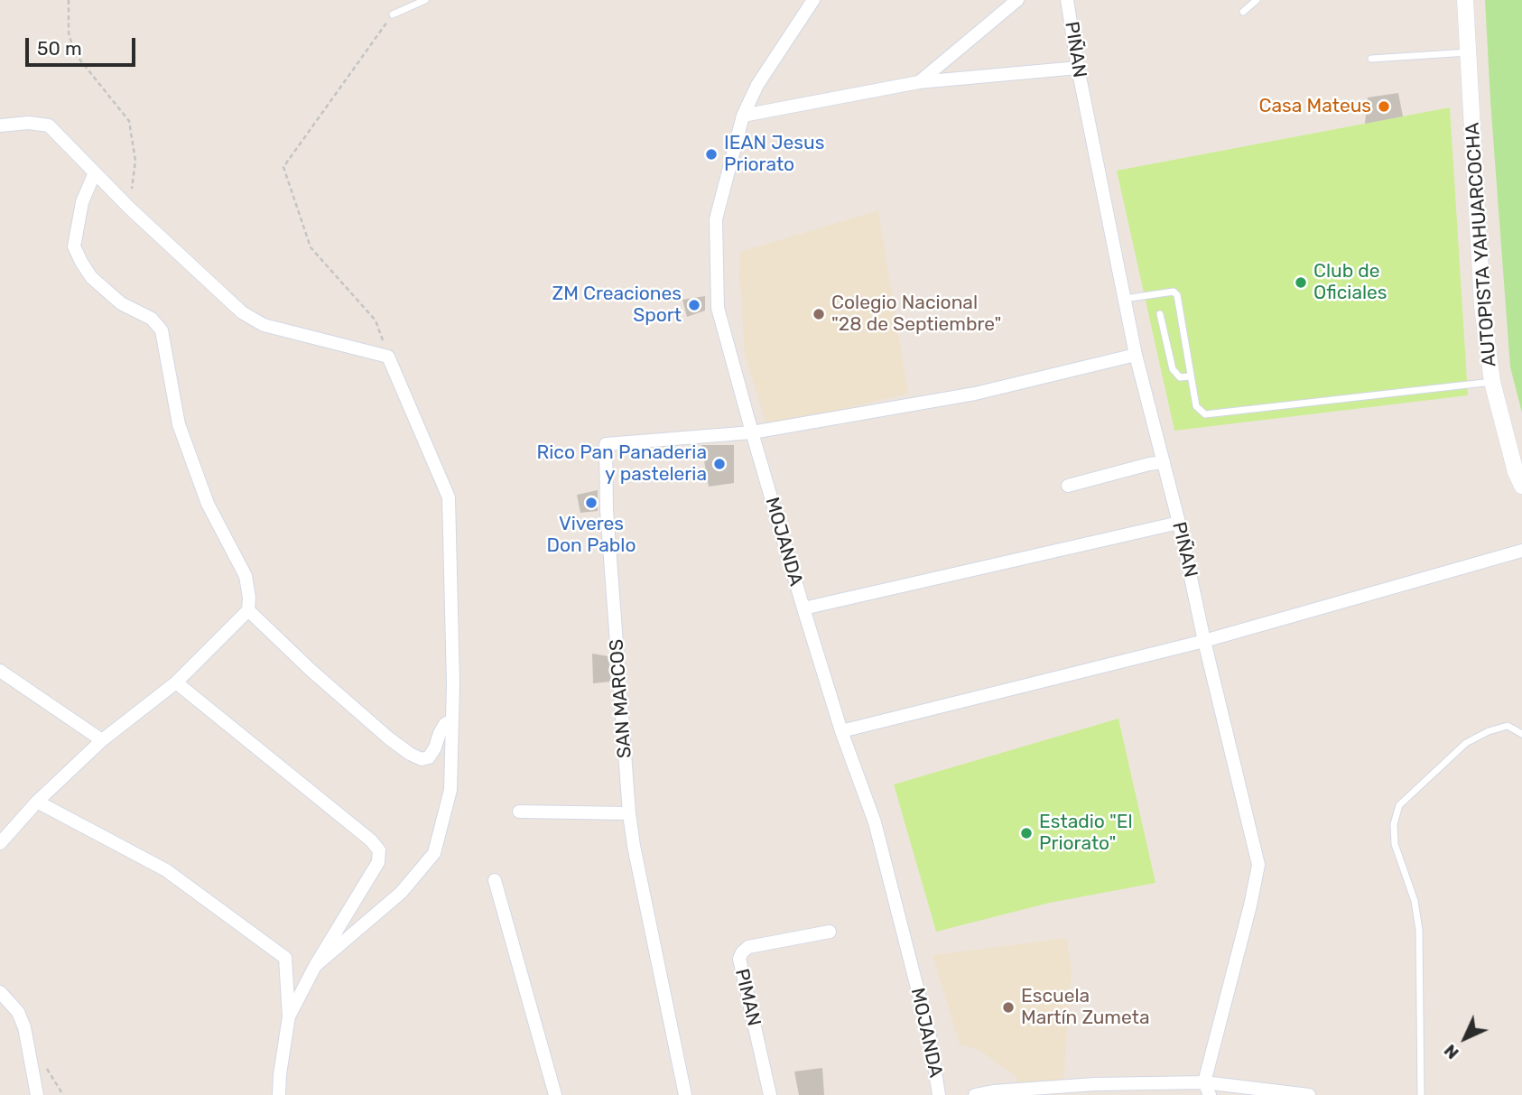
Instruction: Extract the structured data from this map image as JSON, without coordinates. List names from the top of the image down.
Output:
{
  "streets": {
    "street": [
      "PIÑAN",
      "AUTOPISTA YAHUARCOCHA",
      "MOJANDA",
      "SAN MARCOS",
      "PIMAN"
    ]
  },
  "crossings": [
    ["MOJANDA", "SAN MARCOS"]
  ],
  "places": [
    "Casa Mateus",
    "IEAN Jesus Priorato",
    "Club de Oficiales",
    "ZM Creaciones Sport",
    "Colegio Nacional \"28 de Septiembre\"",
    "Rico Pan Panaderia y pasteleria",
    "Viveres Don Pablo",
    "Estadio \"El Priorato\"",
    "Escuela Martín Zumeta"
  ],
  "scale_bar": "50 m",
  "north": "bottom left"
}
